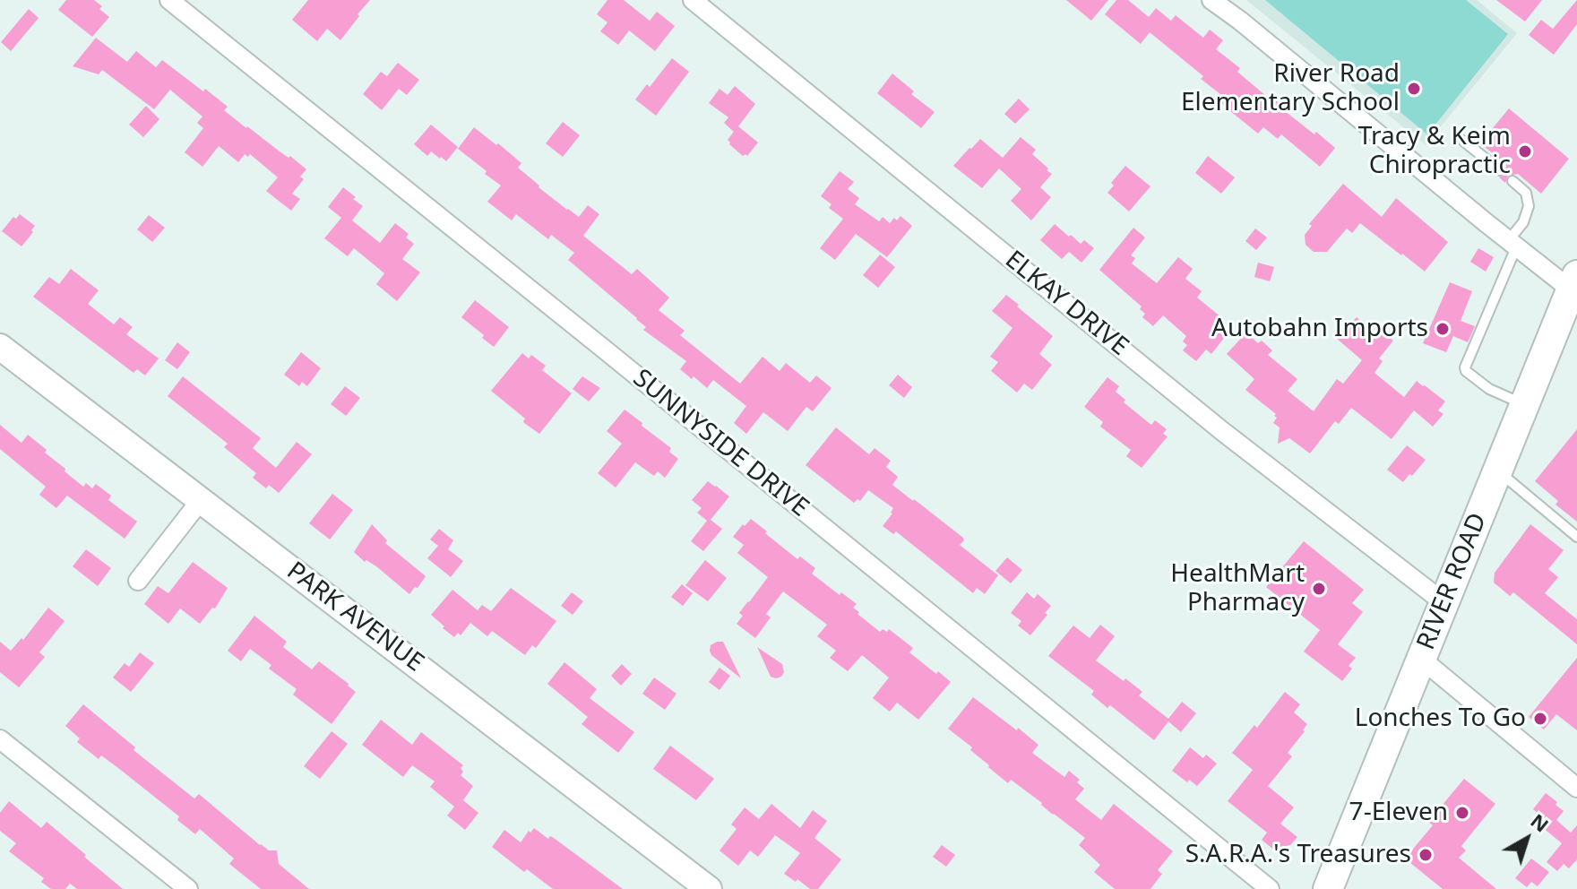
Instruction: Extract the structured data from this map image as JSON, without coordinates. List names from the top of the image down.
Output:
{
  "streets": {
    "main road": ["RIVER ROAD"],
    "street": ["ELKAY DRIVE", "SUNNYSIDE DRIVE", "PARK AVENUE"]
  },
  "crossings": [
    ["ELKAY DRIVE", "RIVER ROAD"]
  ],
  "places": [
    "River Road Elementary School",
    "Tracy & Keim Chiropractic",
    "Autobahn Imports",
    "HealthMart Pharmacy",
    "Lonches To Go",
    "7-Eleven",
    "S.A.R.A.'s Treasures"
  ],
  "north": "top right"
}
